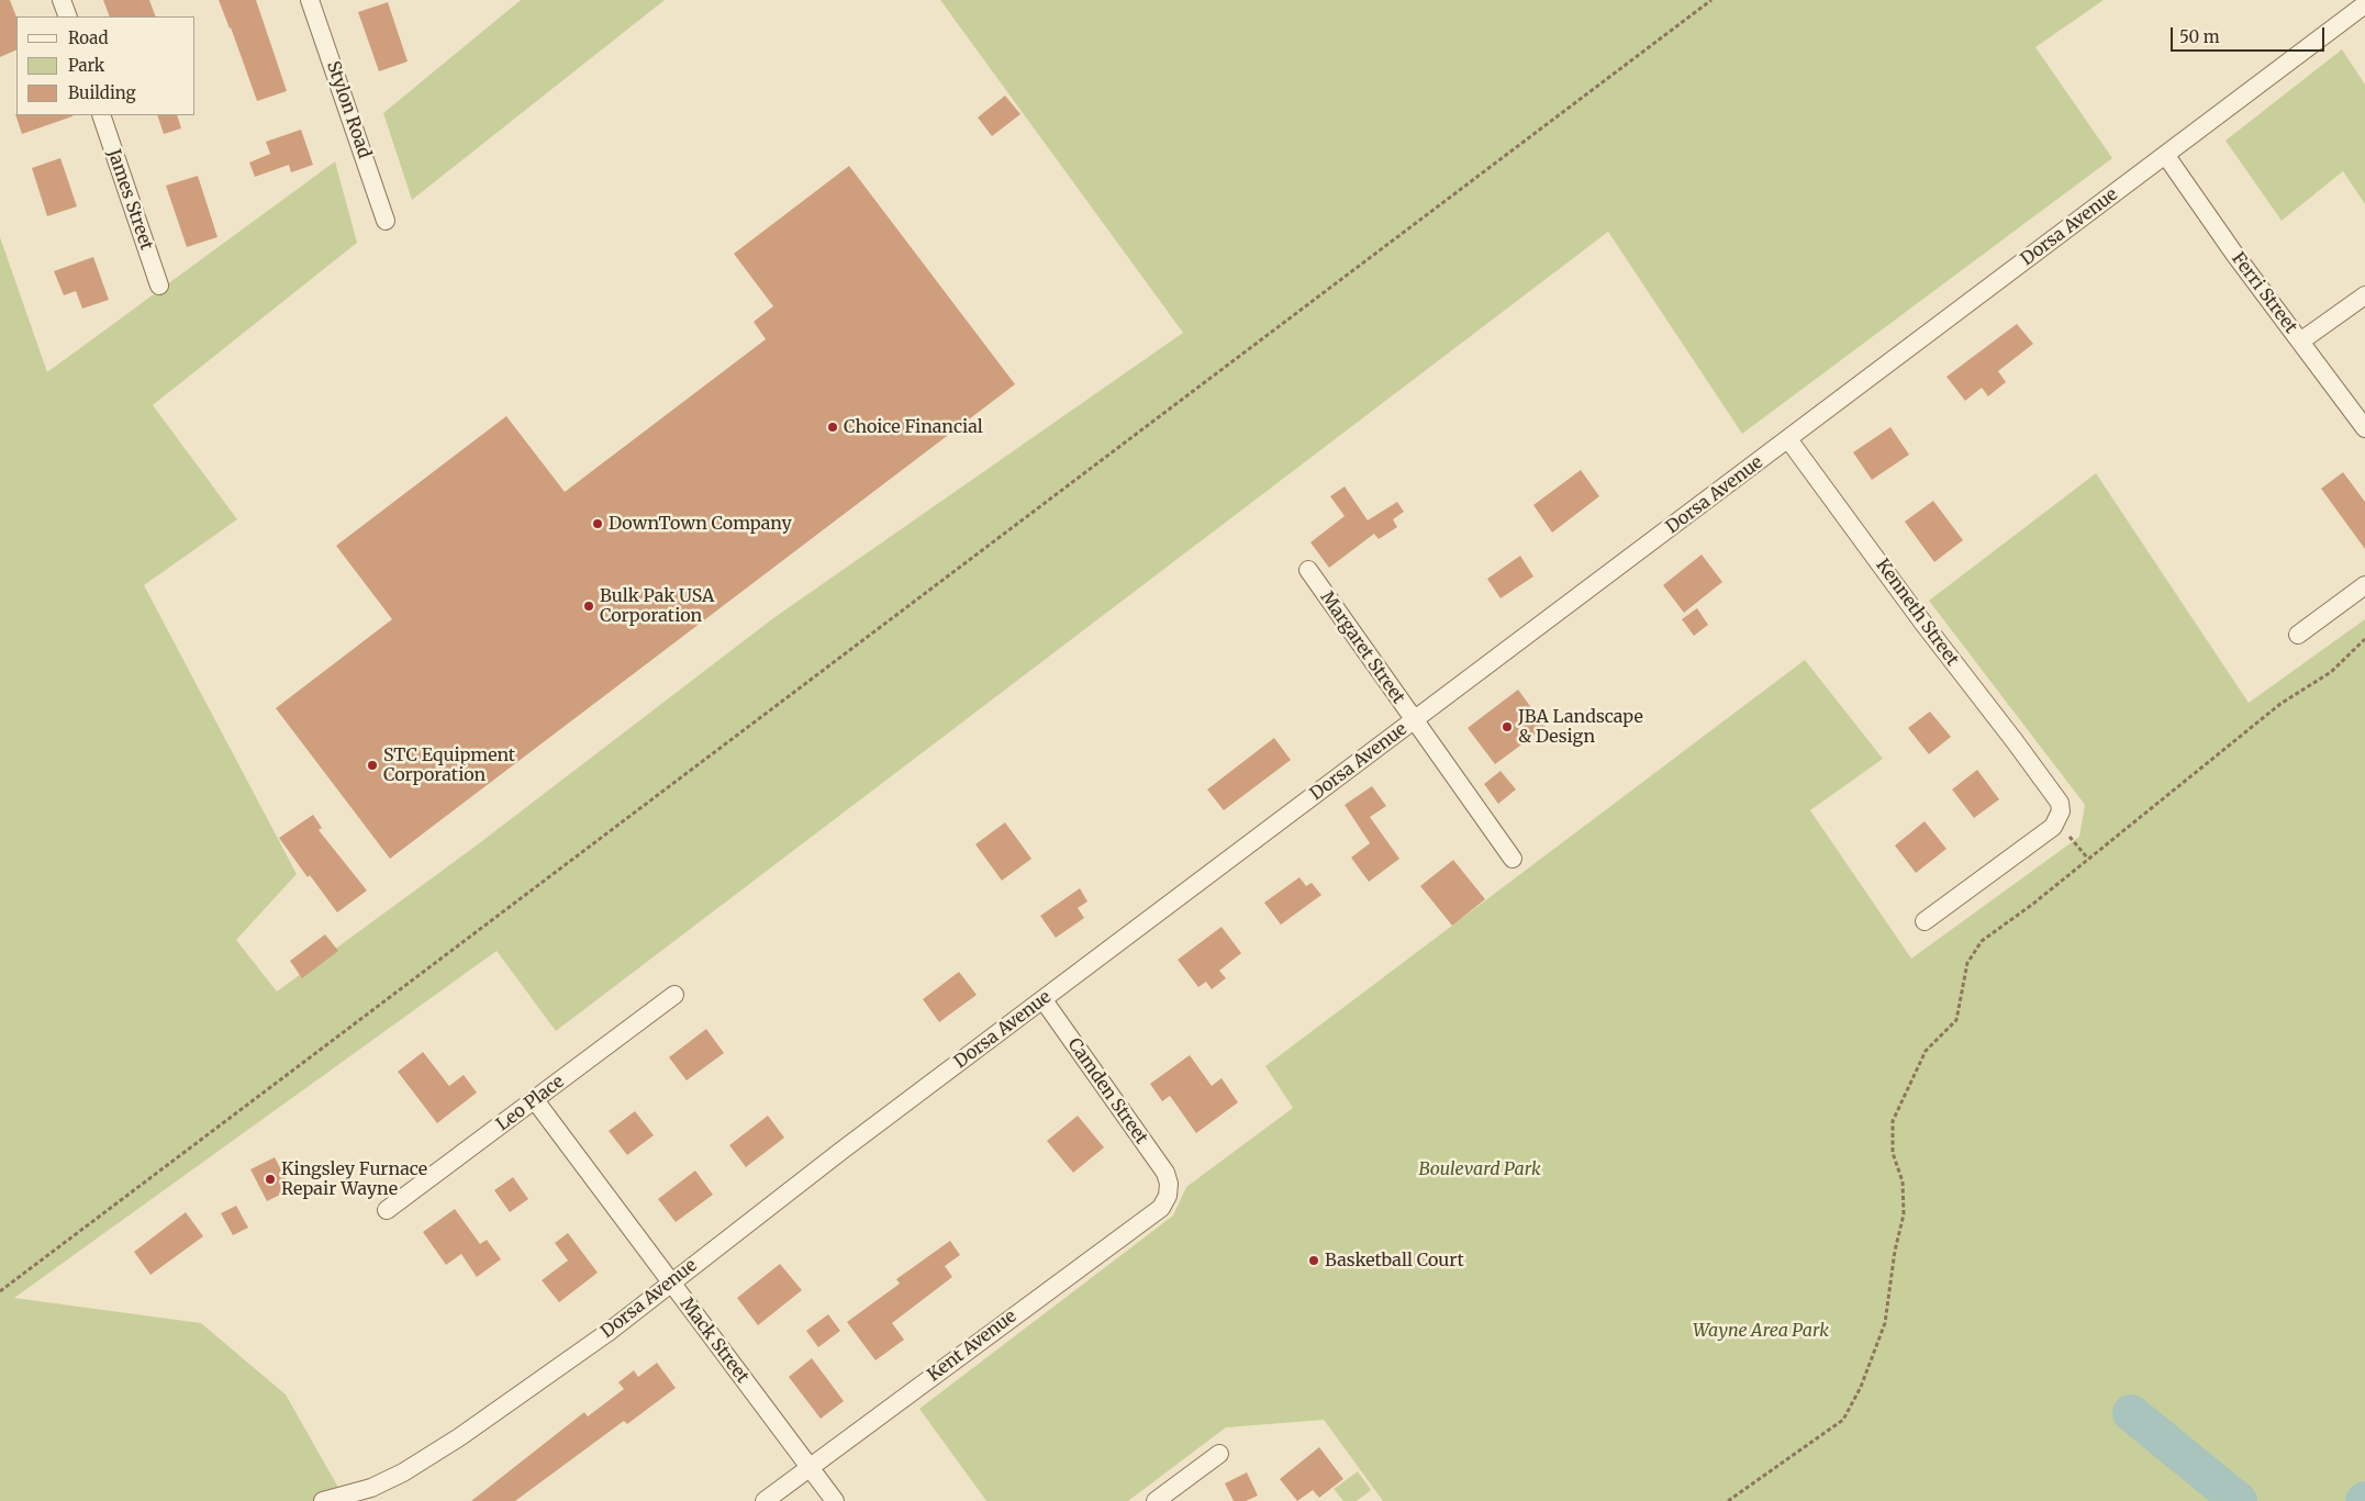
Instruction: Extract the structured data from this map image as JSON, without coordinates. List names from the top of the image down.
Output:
{
  "streets": {
    "street": [
      "Stylon Road",
      "James Street",
      "Dorsa Avenue",
      "Ferri Street",
      "Kenneth Street",
      "Margaret Street",
      "Camden Street",
      "Leo Place",
      "Mack Street",
      "Kent Avenue"
    ]
  },
  "crossings": [
    ["Dorsa Avenue", "Ferri Street"],
    ["Dorsa Avenue", "Kenneth Street"],
    ["Dorsa Avenue", "Margaret Street"],
    ["Dorsa Avenue", "Camden Street"],
    ["Dorsa Avenue", "Mack Street"],
    ["Camden Street", "Kent Avenue"],
    ["Leo Place", "Mack Street"],
    ["Mack Street", "Kent Avenue"]
  ],
  "parks": ["Boulevard Park", "Wayne Area Park"],
  "places": [
    "Choice Financial",
    "DownTown Company",
    "Bulk Pak USA Corporation",
    "JBA Landscape & Design",
    "STC Equipment Corporation",
    "Kingsley Furnace Repair Wayne",
    "Basketball Court"
  ],
  "legend": ["Road", "Park", "Building"],
  "scale_bar": "50 m"
}
